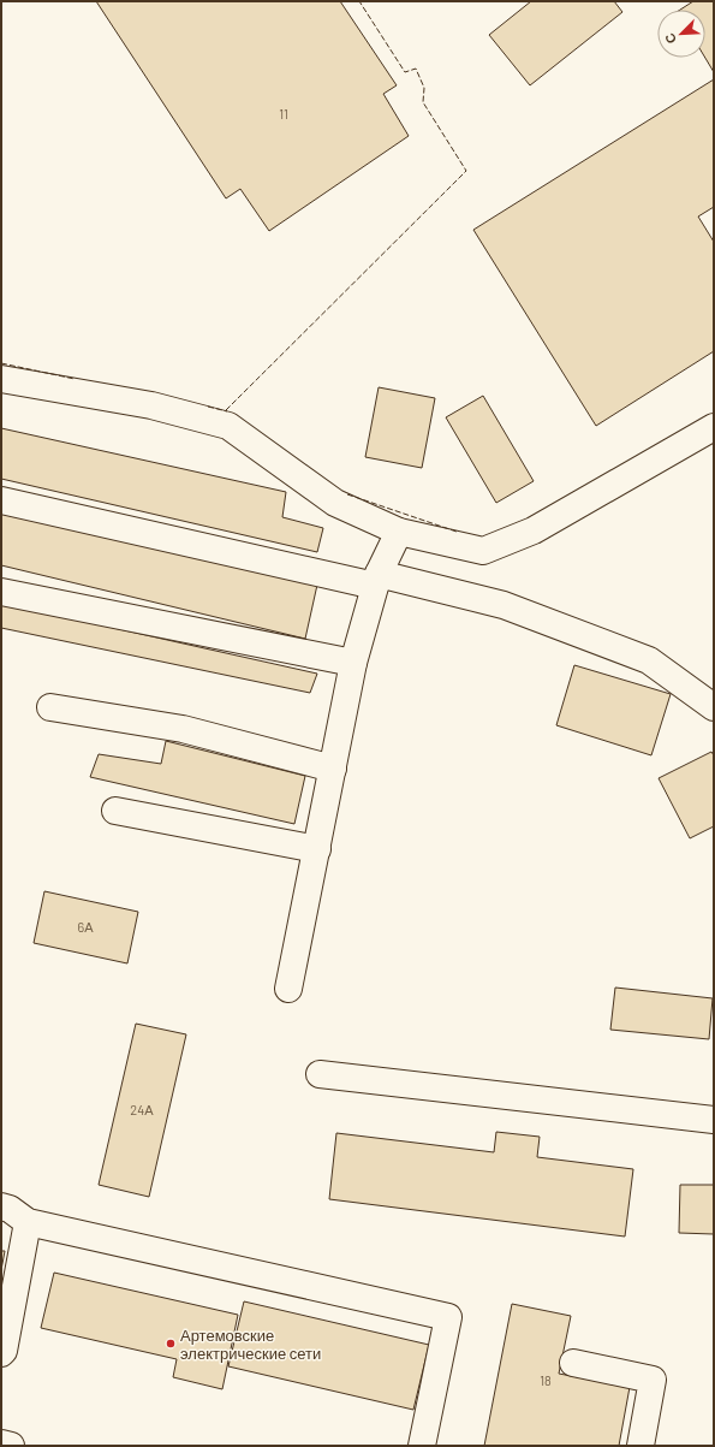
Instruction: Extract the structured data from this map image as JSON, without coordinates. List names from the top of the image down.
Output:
{
  "places": ["Артемовские электрические сети"],
  "house_numbers": [
    "11",
    "6А",
    "24А",
    "18"
  ],
  "north": "bottom left"
}
